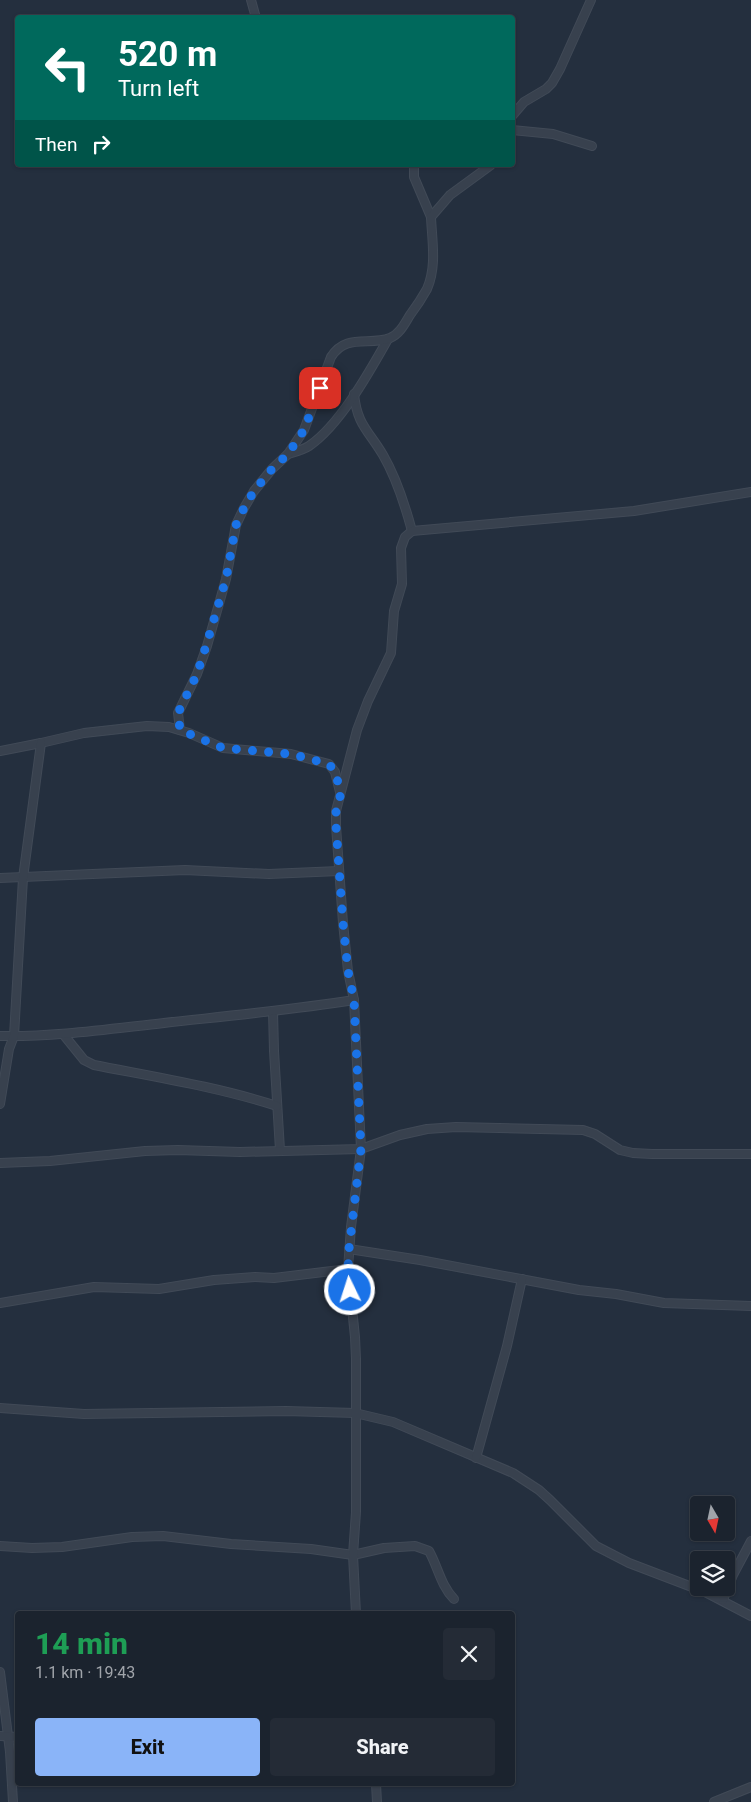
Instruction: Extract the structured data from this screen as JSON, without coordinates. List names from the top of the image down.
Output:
{
  "north": "bottom",
  "page": {
    "turn": ["520 m", "Turn left"],
    "then": "Then",
    "heading": ["14 min", "1.1 km · 19:43"],
    "buttons": ["Exit", "Share"]
  }
}
